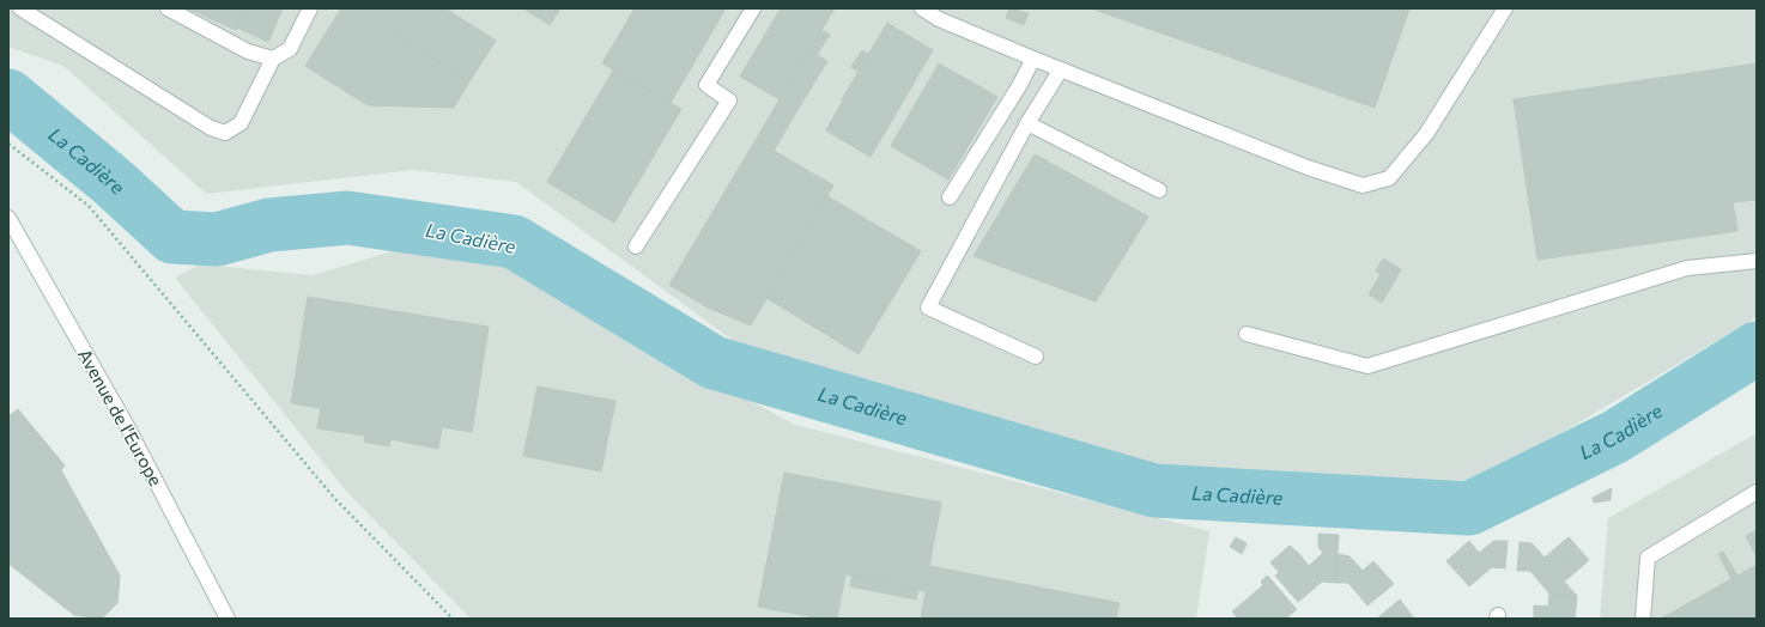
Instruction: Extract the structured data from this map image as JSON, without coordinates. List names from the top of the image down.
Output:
{
  "streets": {
    "street": ["Avenue de l'Europe"]
  },
  "water": ["La Cadière"]
}
